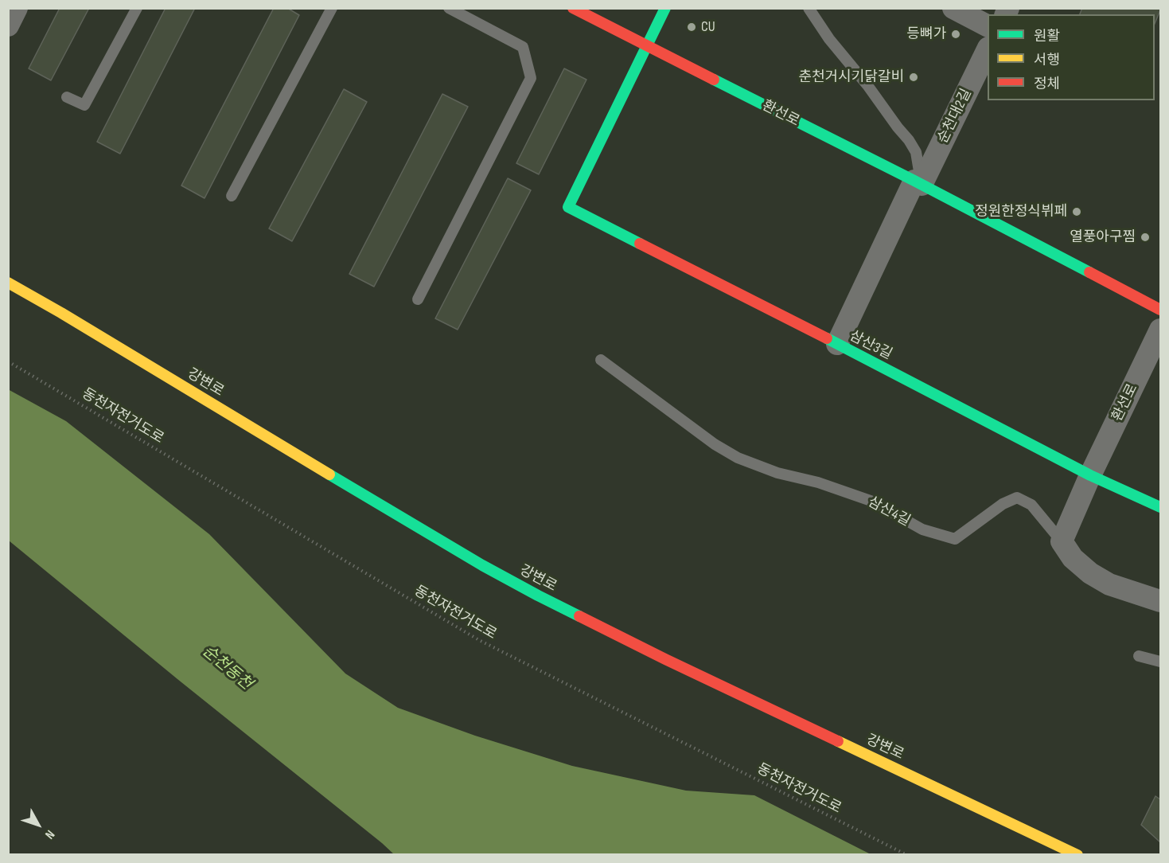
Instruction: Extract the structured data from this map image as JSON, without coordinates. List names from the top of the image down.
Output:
{
  "streets": {
    "street": [
      "환선로",
      "순천대2길",
      "삼산3길",
      "강변로",
      "삼산4길"
    ],
    "path": ["동천자전거도로"]
  },
  "crossings": [
    ["환선로", "순천대2길"],
    ["환선로", "삼산3길"],
    ["환선로", "삼산4길"]
  ],
  "water": ["순천동천"],
  "places": [
    "CU",
    "등뼈가",
    "춘천거시기닭갈비",
    "정원한정식뷔페",
    "열풍아구찜"
  ],
  "legend": ["원활", "서행", "정체"],
  "north": "bottom right"
}
